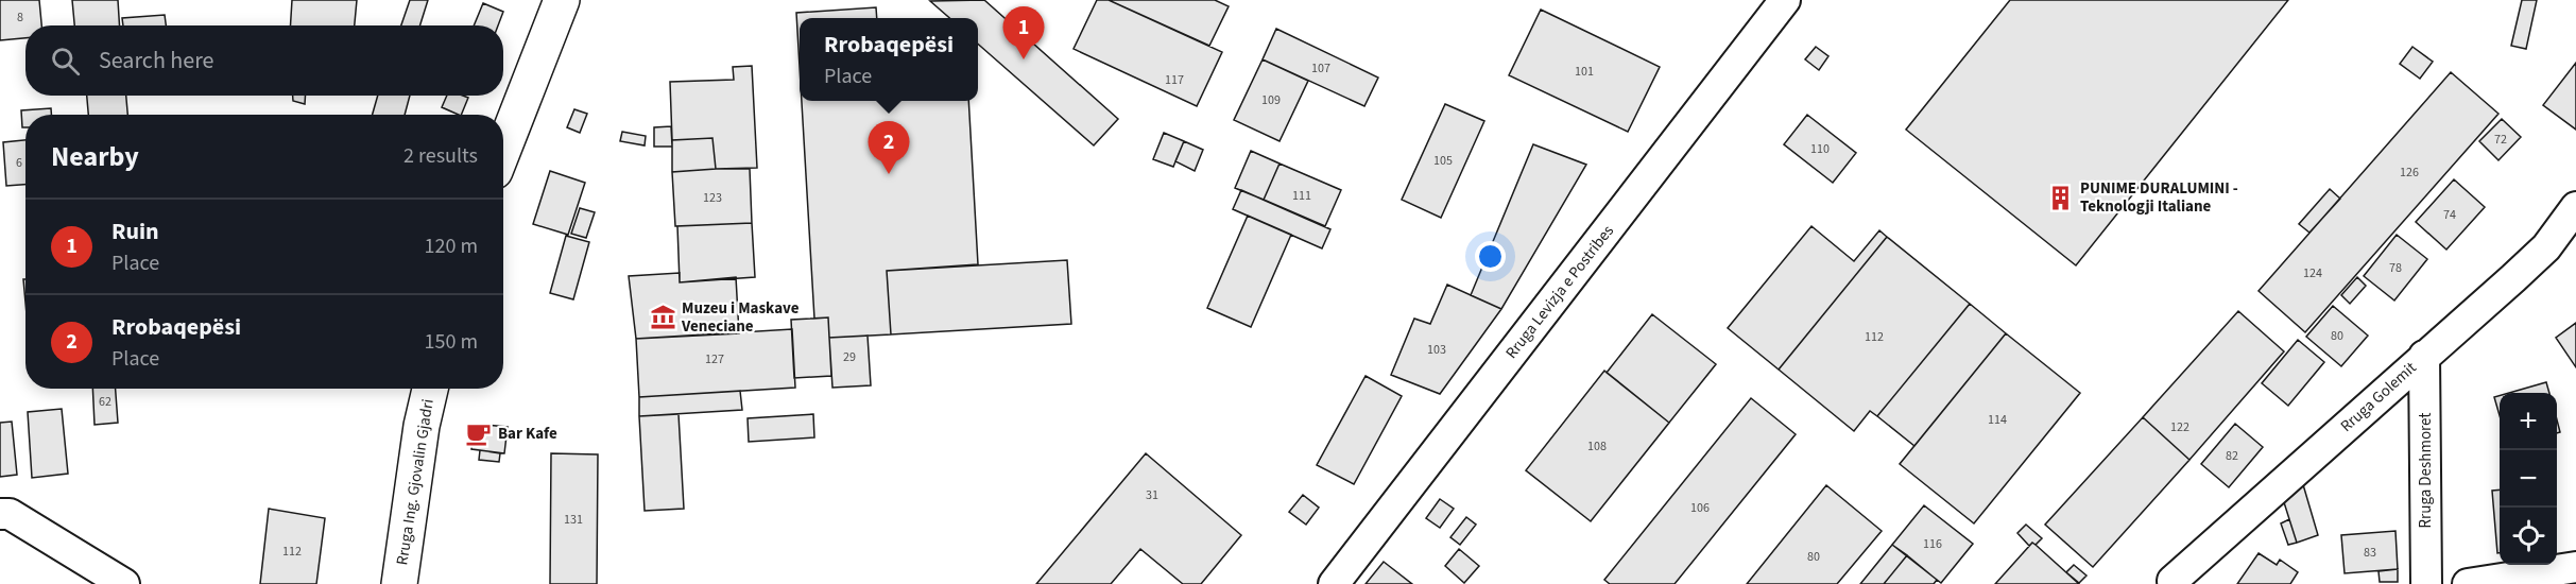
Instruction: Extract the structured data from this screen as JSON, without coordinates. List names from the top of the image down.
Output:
{
  "streets": {
    "main road": ["Rruga Ing. Gjovalin Gjadri"],
    "street": ["Rruga Levizja e Postribes", "Rruga Golemit", "Rruga Deshmoret"]
  },
  "crossings": [
    ["Rruga Golemit", "Rruga Deshmoret"]
  ],
  "places": {
    "building": ["PUNIME DURALUMINI - Teknologji Italiane"],
    "museum": ["Muzeu i Maskave Veneciane"],
    "cafe": ["Bar Kafe"]
  },
  "house_numbers": [
    "8",
    "107",
    "101",
    "117",
    "109",
    "72",
    "110",
    "105",
    "6",
    "126",
    "111",
    "123",
    "74",
    "78",
    "124",
    "80",
    "112",
    "103",
    "29",
    "127",
    "62",
    "114",
    "122",
    "108",
    "82",
    "31",
    "106",
    "131",
    "116",
    "112",
    "83",
    "80"
  ],
  "page": {
    "pins": ["1", "2"],
    "popup": ["Rrobaqepësi", "Place"],
    "search": "Search here",
    "heading": ["Nearby", "2 results"],
    "list": [
      {
        "mark": "1",
        "name": "Ruin",
        "note": "Place",
        "value": "120 m"
      },
      {
        "mark": "2",
        "name": "Rrobaqepësi",
        "note": "Place",
        "value": "150 m"
      }
    ],
    "map_buttons": ["+", "−"]
  }
}
